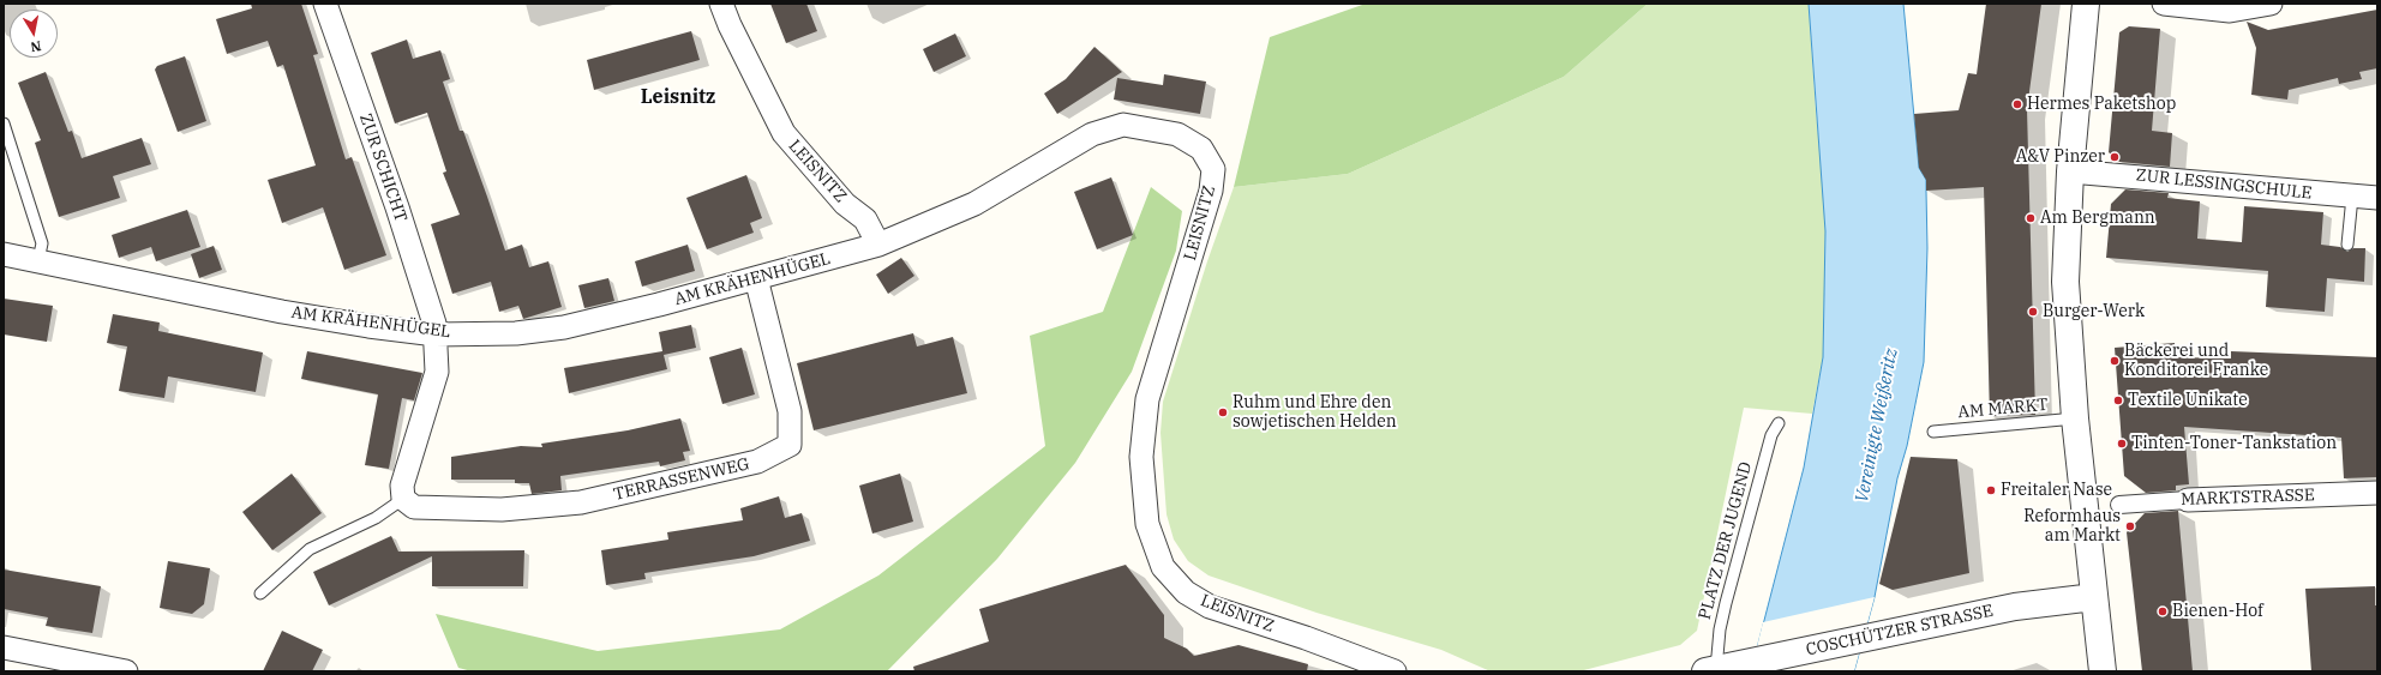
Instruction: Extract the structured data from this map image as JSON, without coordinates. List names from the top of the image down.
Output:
{
  "streets": {
    "street": [
      "ZUR SCHICHT",
      "LEISNITZ",
      "ZUR LESSINGSCHULE",
      "AM KRÄHENHÜGEL",
      "TERRASSENWEG",
      "MARKTSTRASSE",
      "COSCHÜTZER STRASSE"
    ],
    "lane": ["AM MARKT", "PLATZ DER JUGEND"]
  },
  "crossings": [
    ["ZUR SCHICHT", "AM KRÄHENHÜGEL"],
    ["LEISNITZ", "AM KRÄHENHÜGEL"],
    ["AM KRÄHENHÜGEL", "TERRASSENWEG"],
    ["PLATZ DER JUGEND", "COSCHÜTZER STRASSE"]
  ],
  "districts": ["Leisnitz"],
  "water": ["Vereinigte Weißeritz"],
  "places": [
    "Hermes Paketshop",
    "A&V Pinzer",
    "Am Bergmann",
    "Burger-Werk",
    "Bäckerei und Konditorei Franke",
    "Textile Unikate",
    "Ruhm und Ehre den sowjetischen Helden",
    "Tinten-Toner-Tankstation",
    "Freitaler Nase",
    "Reformhaus am Markt",
    "Bienen-Hof"
  ],
  "north": "bottom"
}
